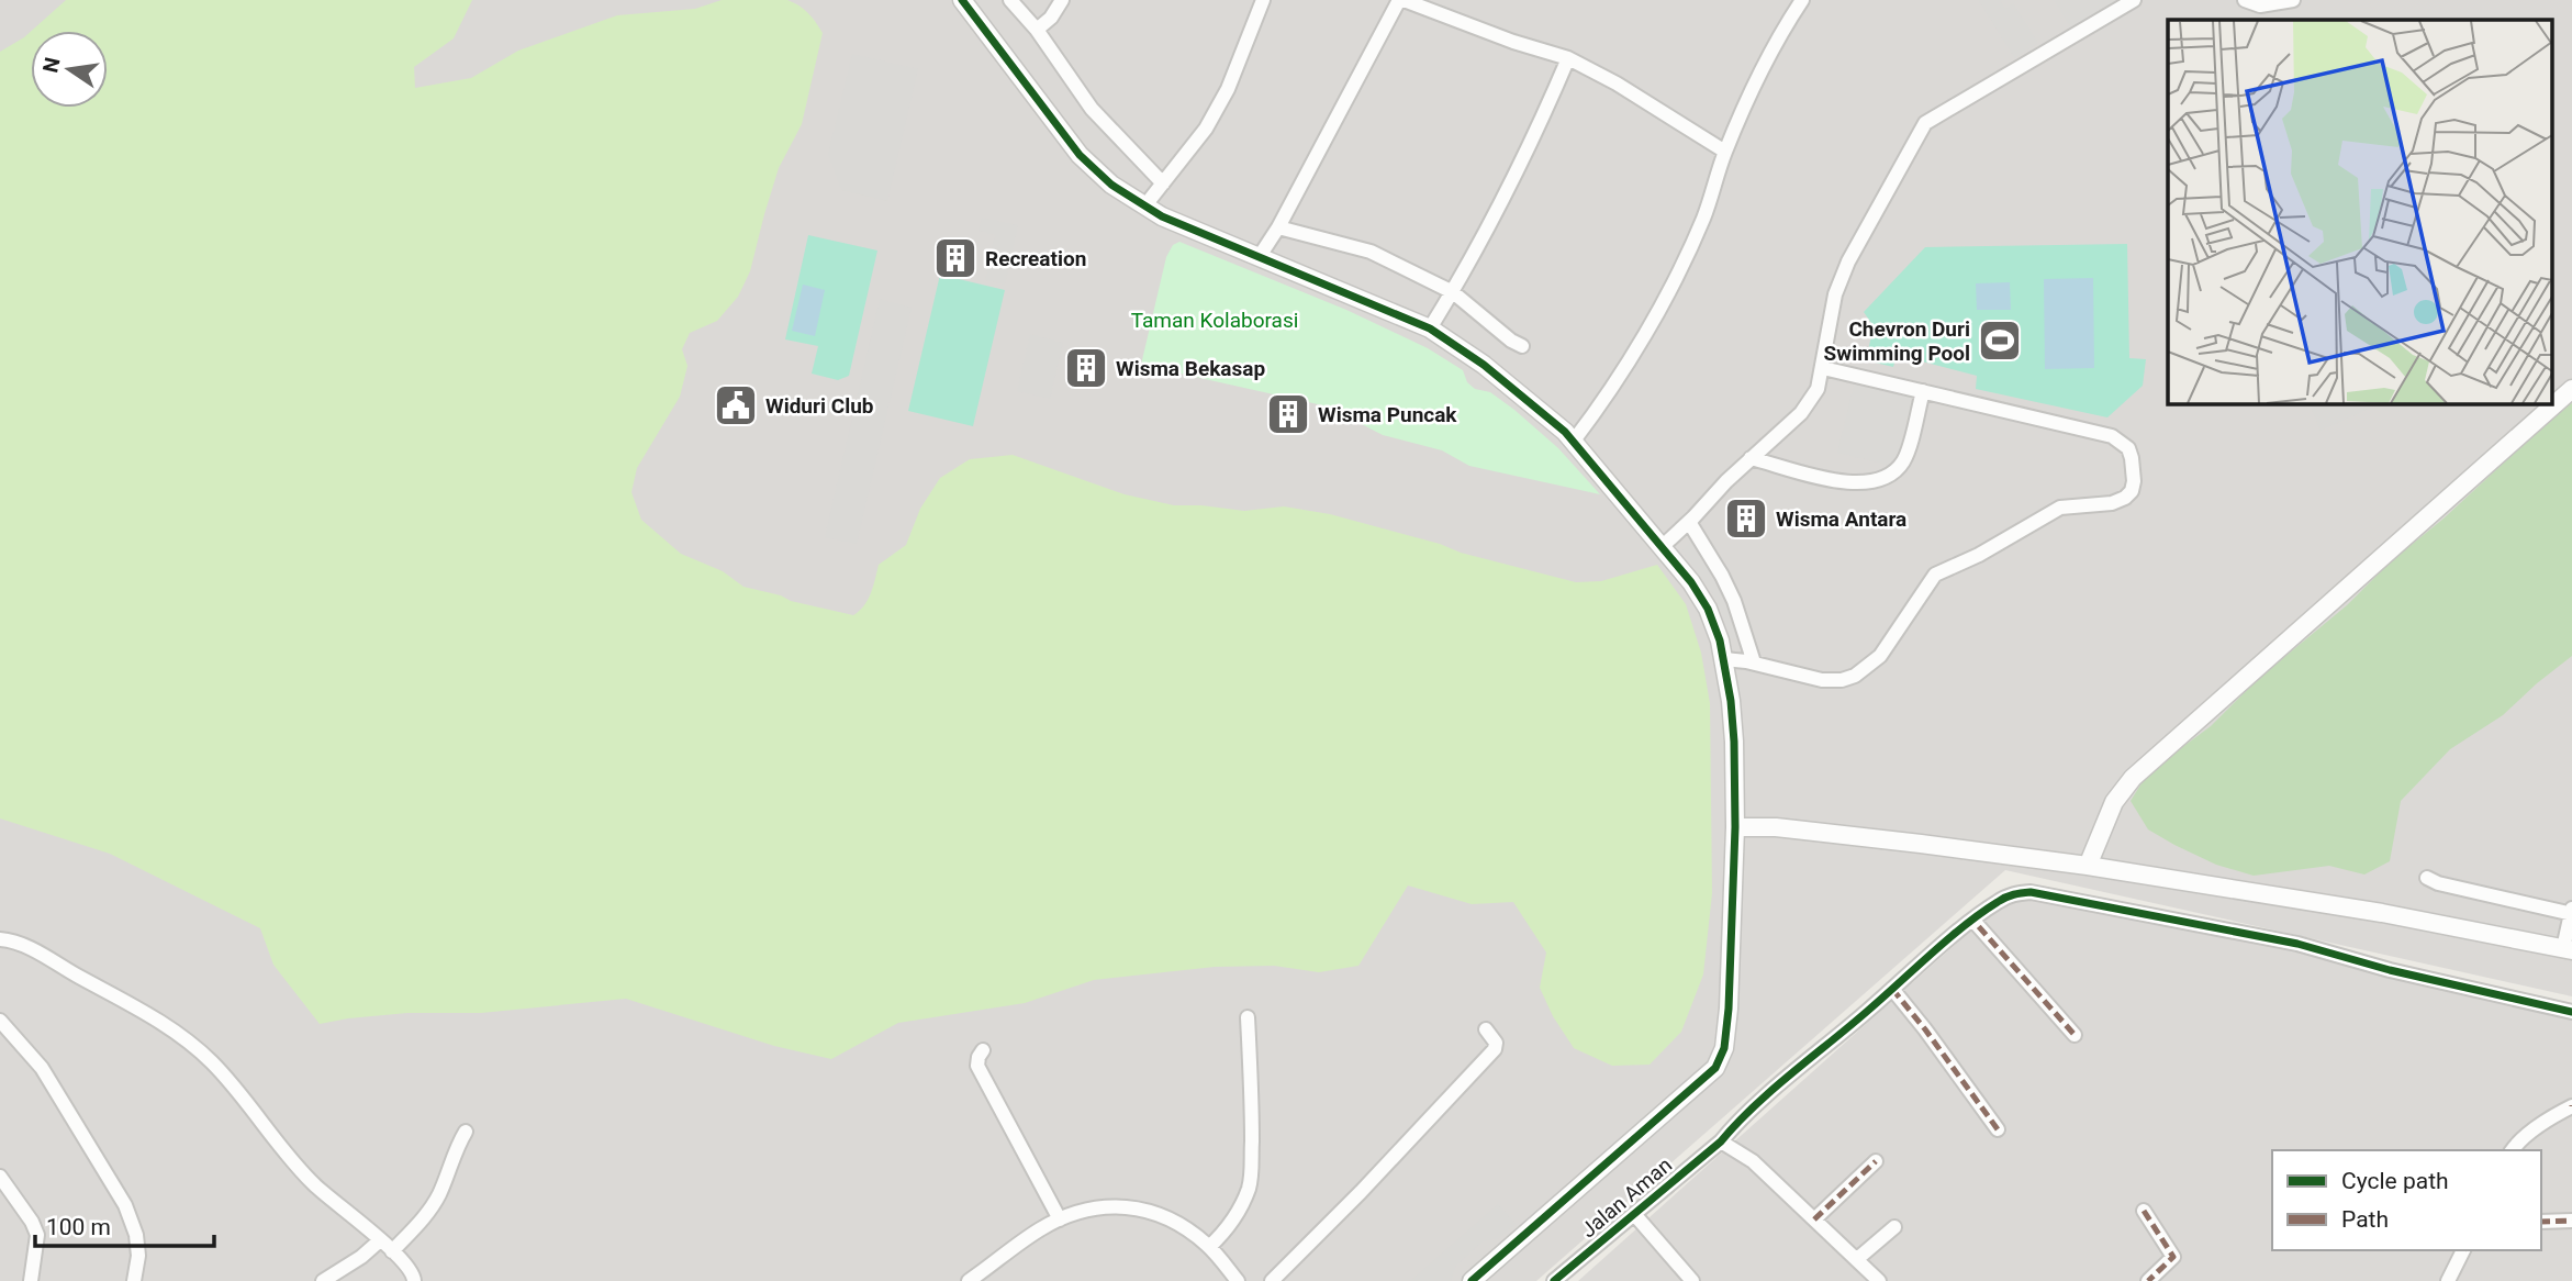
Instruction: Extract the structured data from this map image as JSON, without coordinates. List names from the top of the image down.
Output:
{
  "streets": {
    "street": ["Jalan Aman"]
  },
  "parks": ["Taman Kolaborasi"],
  "places": {
    "building": [
      "Recreation",
      "Wisma Bekasap",
      "Wisma Puncak",
      "Wisma Antara"
    ],
    "sports": ["Chevron Duri Swimming Pool"],
    "public building": ["Widuri Club"]
  },
  "legend": ["Cycle path", "Path"],
  "scale_bar": "100 m",
  "north": "left"
}
